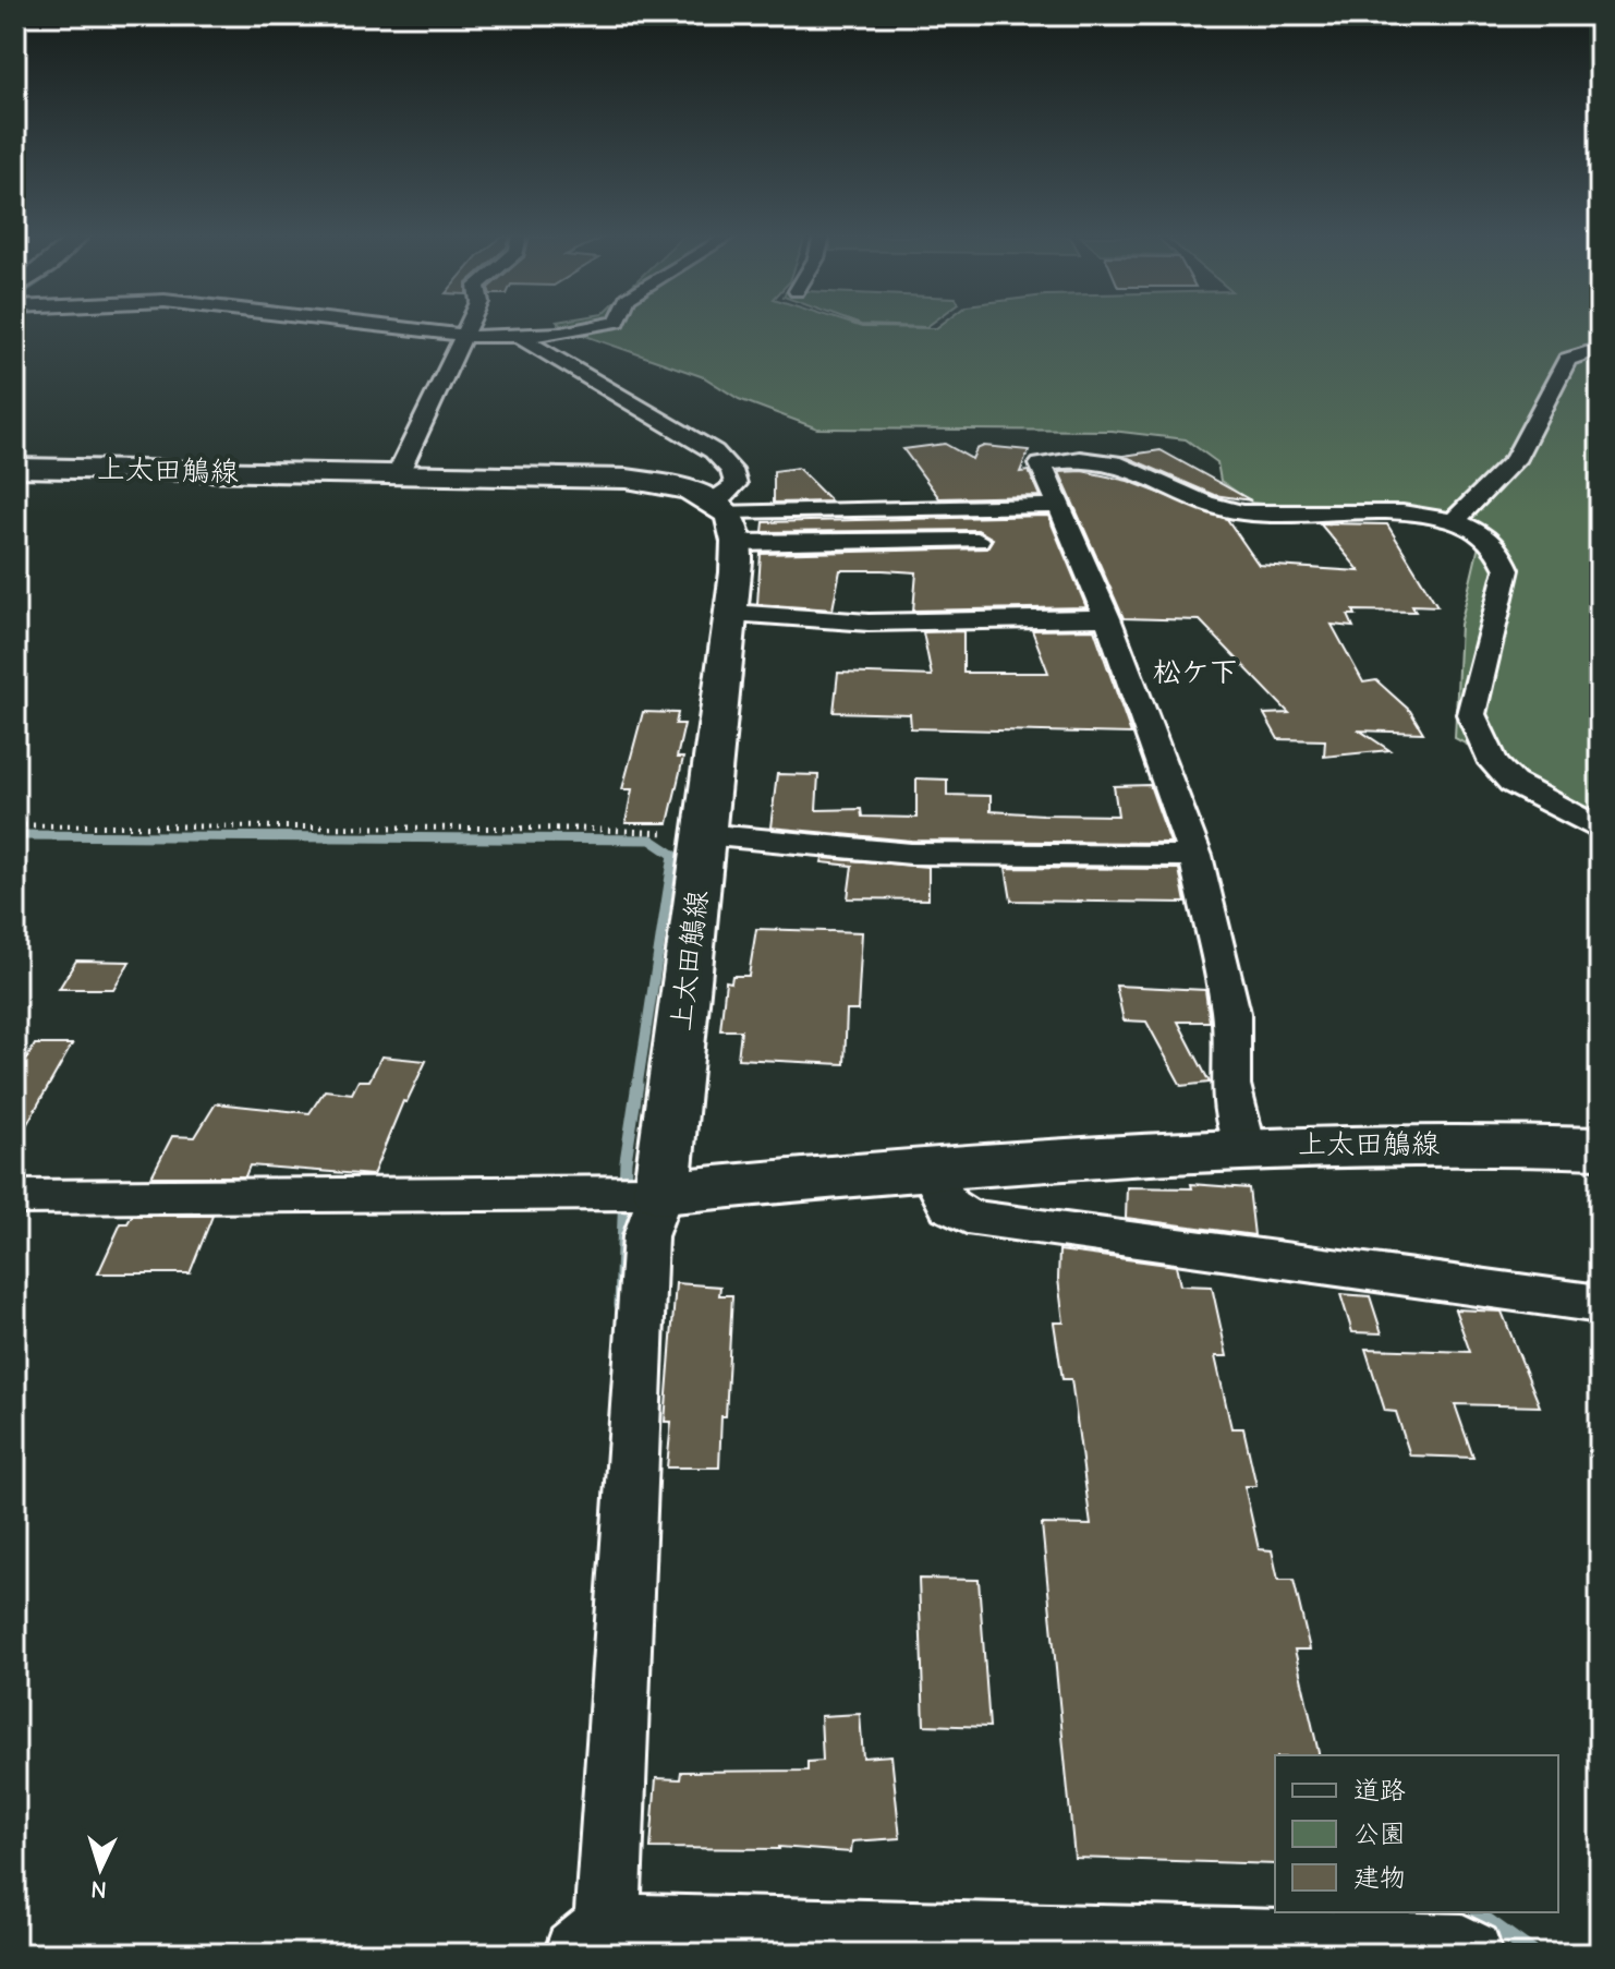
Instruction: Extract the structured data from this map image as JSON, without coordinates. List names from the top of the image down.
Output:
{
  "streets": {
    "main road": ["上太田鵤線"]
  },
  "districts": ["松ケ下"],
  "legend": ["道路", "公園", "建物"],
  "north": "bottom"
}
